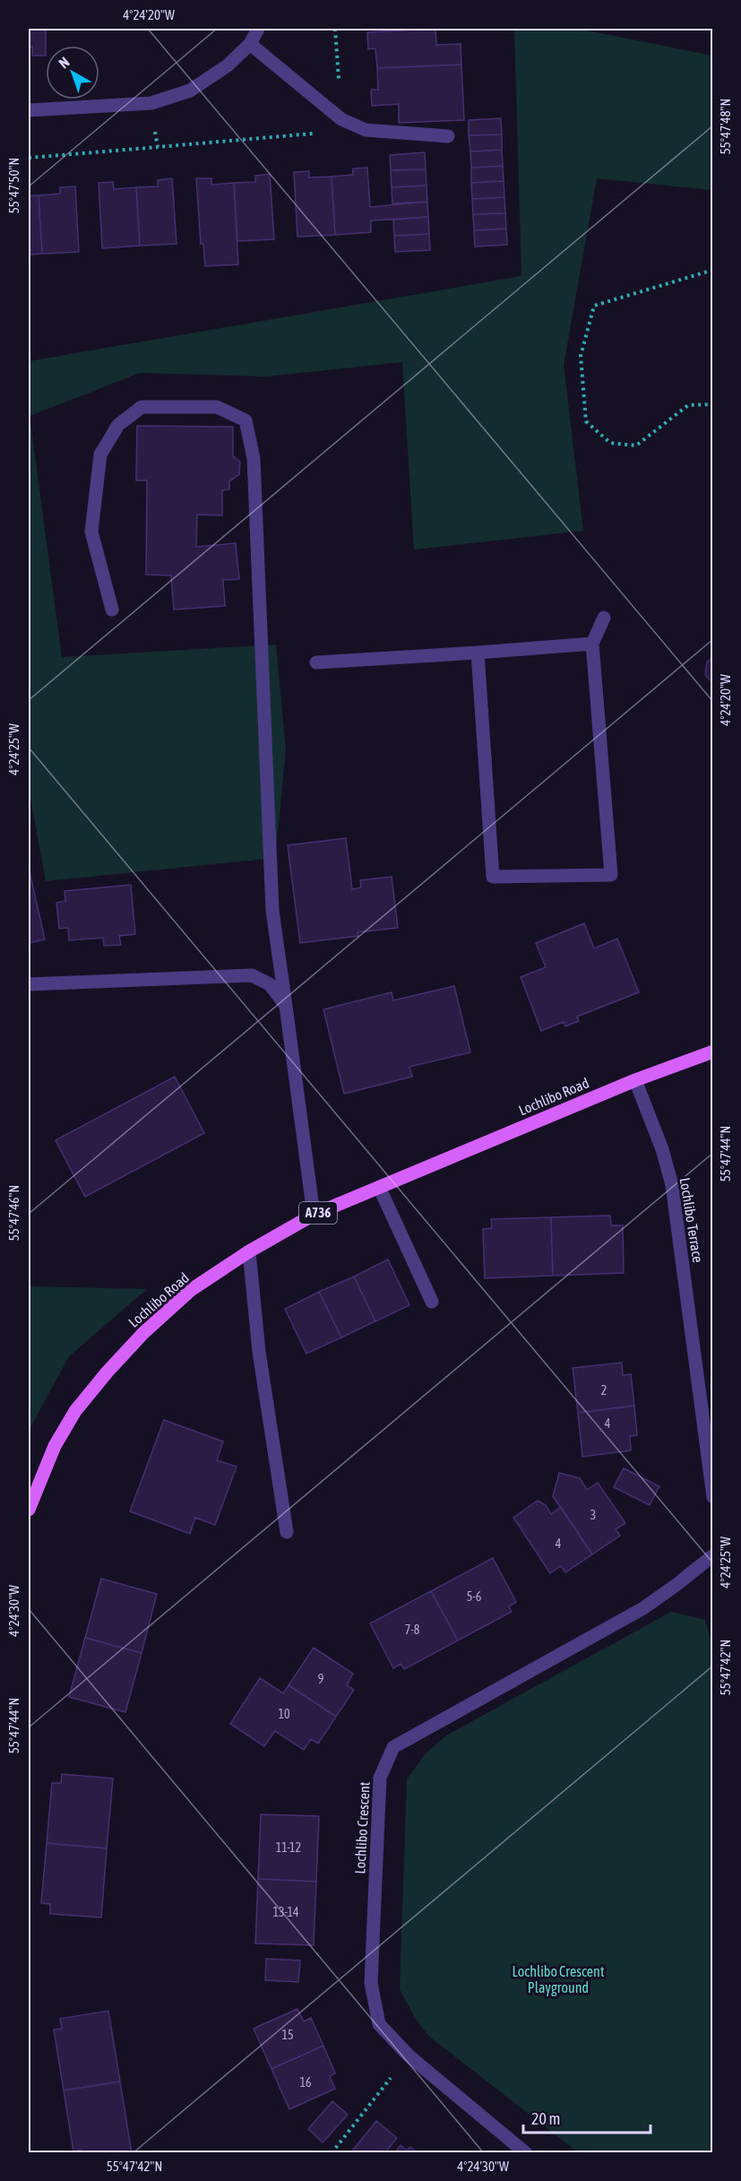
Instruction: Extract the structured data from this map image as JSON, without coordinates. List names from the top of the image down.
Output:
{
  "streets": {
    "main road": ["Lochlibo Road", "A736"],
    "street": ["Lochlibo Terrace", "Lochlibo Crescent"]
  },
  "crossings": [
    ["Lochlibo Road", "Lochlibo Terrace"]
  ],
  "parks": ["Lochlibo Crescent Playground"],
  "house_numbers": [
    "2",
    "4",
    "3",
    "4",
    "5-6",
    "7-8",
    "9",
    "10",
    "11-12",
    "13-14",
    "15",
    "16"
  ],
  "scale_bar": "20 m",
  "north": "top left",
  "coordinates": [
    "4°24'20\"W",
    "55°47'48\"N",
    "55°47'50\"N",
    "4°24'25\"W",
    "55°47'44\"N",
    "55°47'46\"N",
    "4°24'30\"W",
    "55°47'42\"N"
  ]
}
